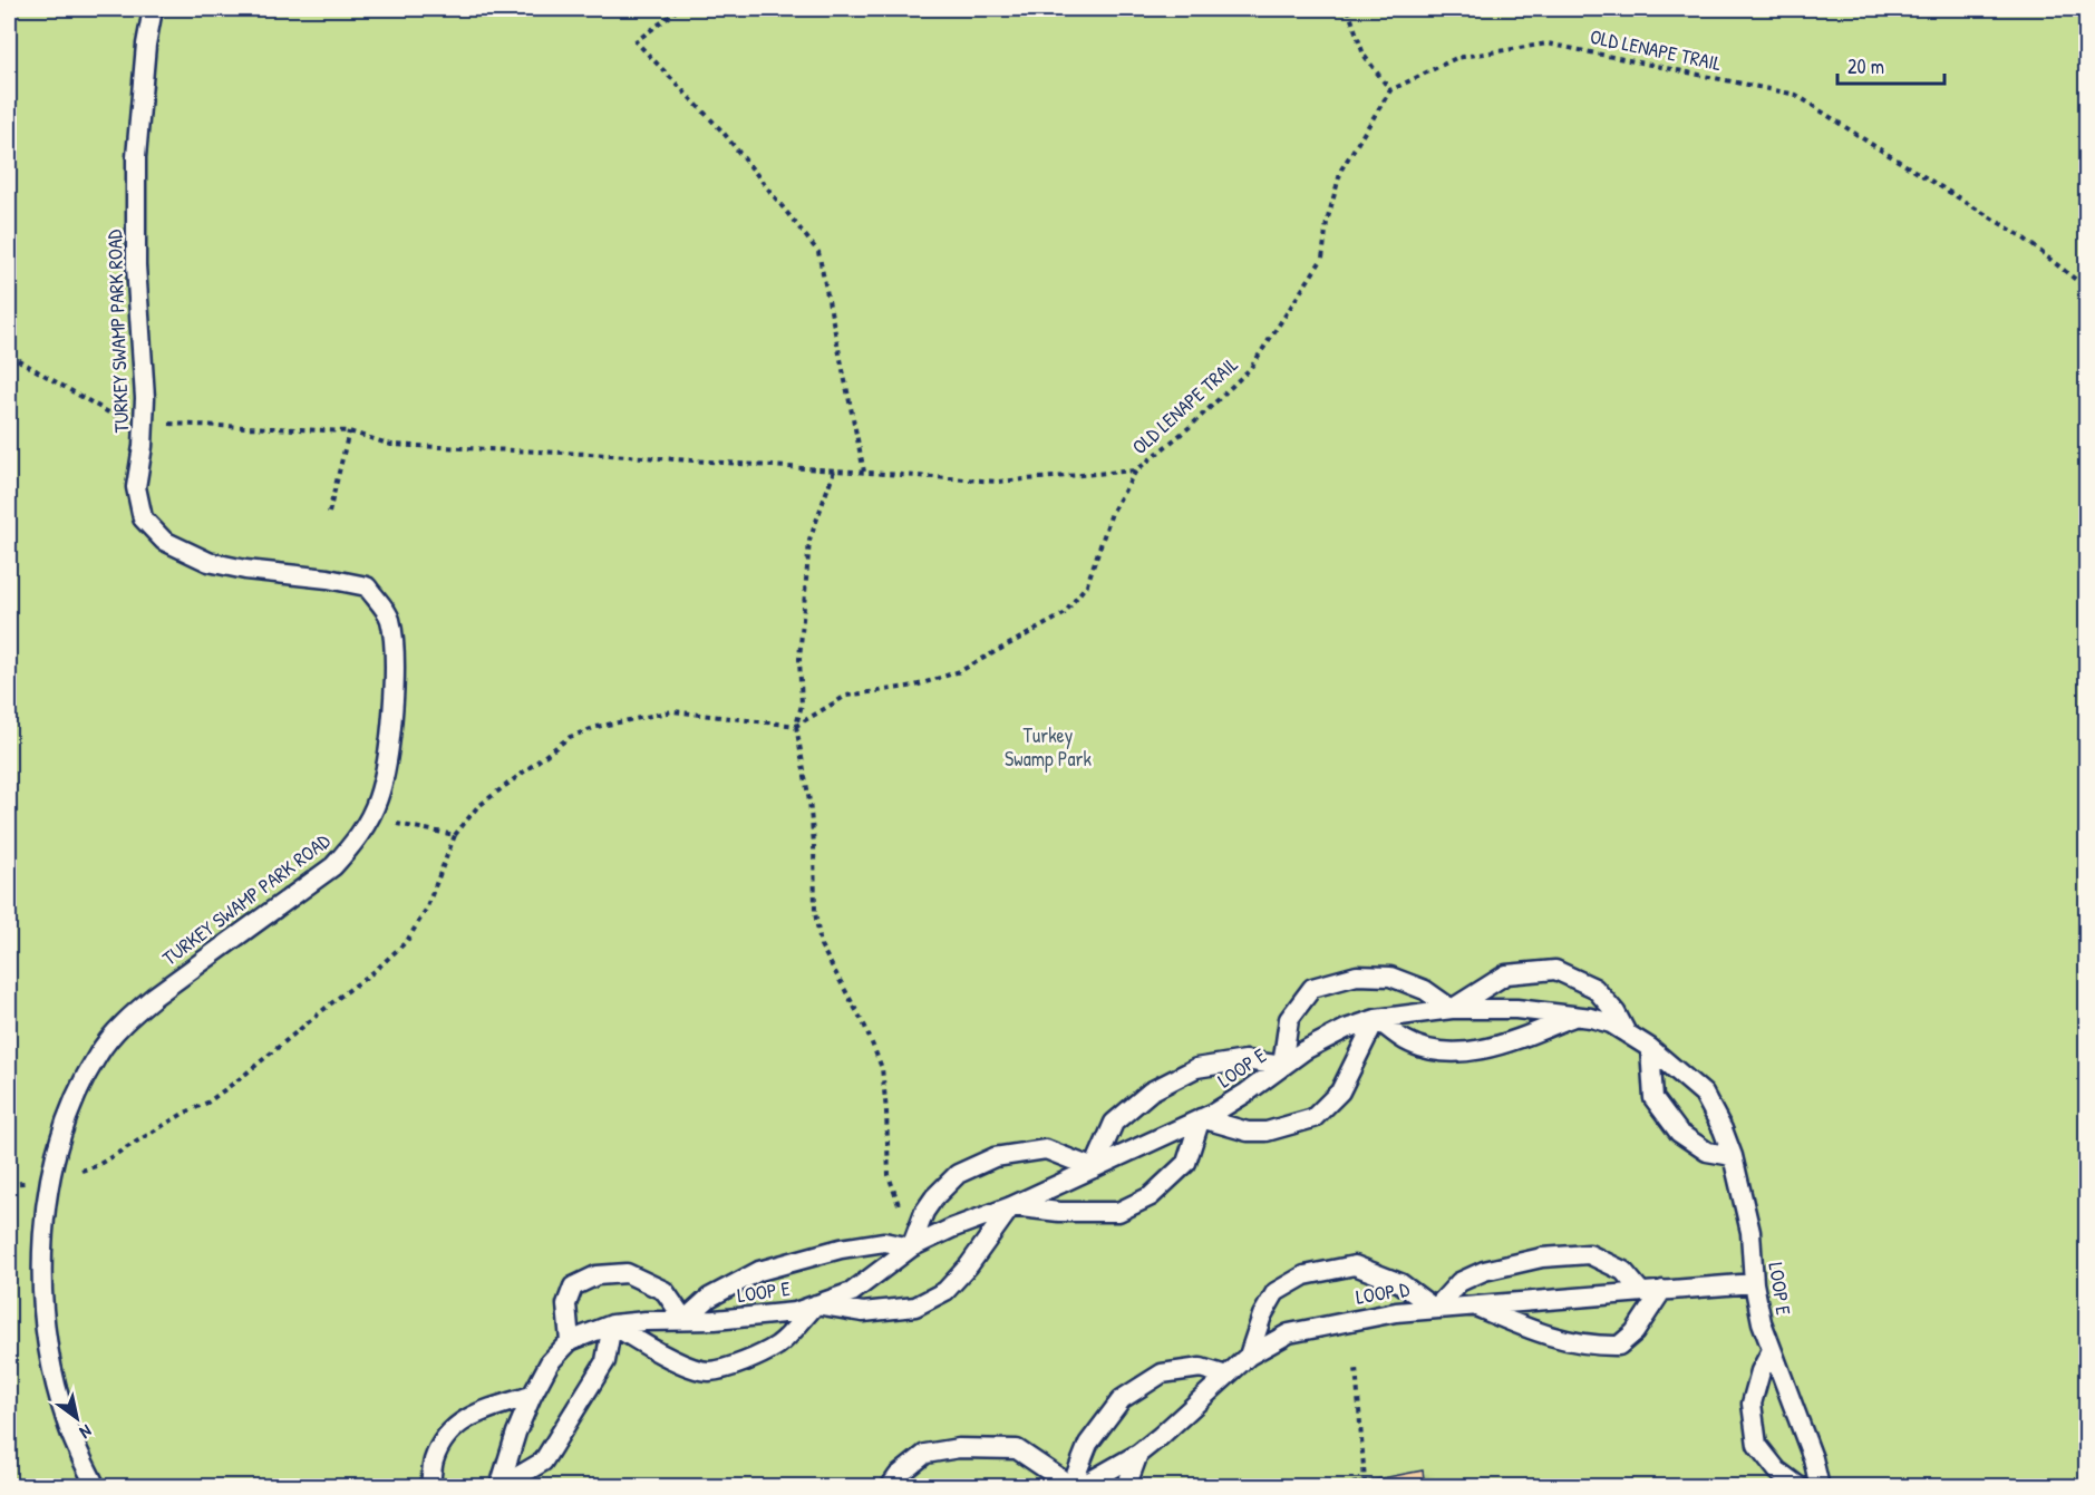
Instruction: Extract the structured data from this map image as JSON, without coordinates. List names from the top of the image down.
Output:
{
  "streets": {
    "lane": ["TURKEY SWAMP PARK ROAD", "LOOP E", "LOOP D"],
    "path": ["OLD LENAPE TRAIL"]
  },
  "crossings": [
    ["LOOP E", "LOOP D"]
  ],
  "parks": ["Turkey Swamp Park"],
  "scale_bar": "20 m",
  "north": "bottom right"
}
